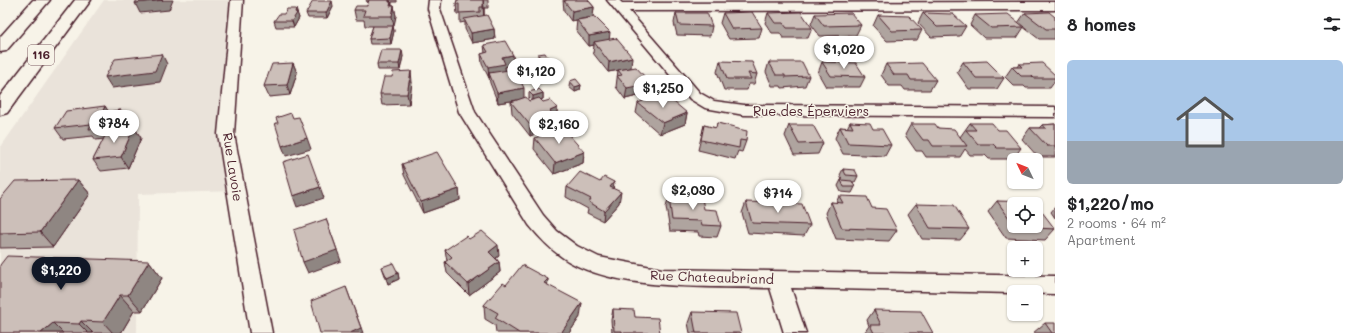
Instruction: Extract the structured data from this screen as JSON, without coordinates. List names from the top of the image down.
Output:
{
  "streets": {
    "main road": ["116"],
    "street": ["Rue des Éperviers", "Rue Lavoie", "Rue Chateaubriand"]
  },
  "north": "top left",
  "page": {
    "heading": "8 homes",
    "price": [
      "$1,020",
      "$1,120",
      "$1,250",
      "$784",
      "$2,160",
      "$2,030",
      "$714",
      "$1,220"
    ],
    "list": [
      {
        "name": "$1,220/mo",
        "note": "2 rooms · 64 m² · Apartment"
      }
    ],
    "map_buttons": ["+", "−"]
  }
}
